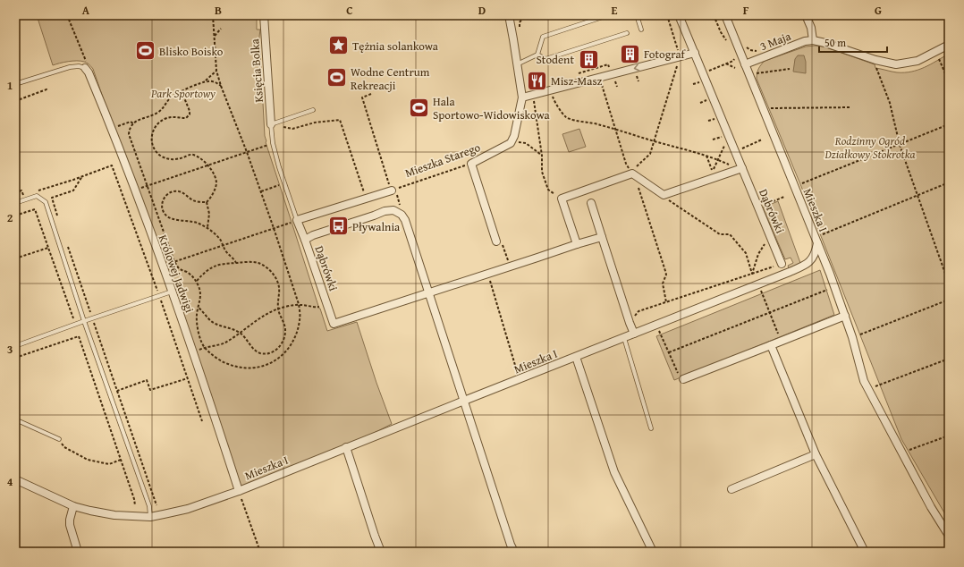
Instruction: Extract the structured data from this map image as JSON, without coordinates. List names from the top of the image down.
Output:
{
  "streets": {
    "street": [
      "3 Maja",
      "Księcia Bolka",
      "Mieszka Starego",
      "Mieszka I",
      "Dąbrówki",
      "Królowej Jadwigi"
    ]
  },
  "crossings": [
    ["3 Maja", "Mieszka I"],
    ["Mieszka I", "Królowej Jadwigi"]
  ],
  "parks": ["Park Sportowy", "Rodzinny Ogród Działkowy Stokrotka"],
  "places": {
    "place": ["Tężnia solankowa"],
    "sports": ["Blisko Boisko", "Wodne Centrum Rekreacji", "Hala Sportowo-Widowiskowa"],
    "building": ["Fotograf", "Stodent"],
    "restaurant": ["Misz-Masz"],
    "bus stop": ["Pływalnia"]
  },
  "scale_bar": "50 m",
  "grid": {
    "columns": [
      "A",
      "B",
      "C",
      "D",
      "E",
      "F",
      "G"
    ],
    "rows": [
      "1",
      "2",
      "3",
      "4"
    ]
  }
}
